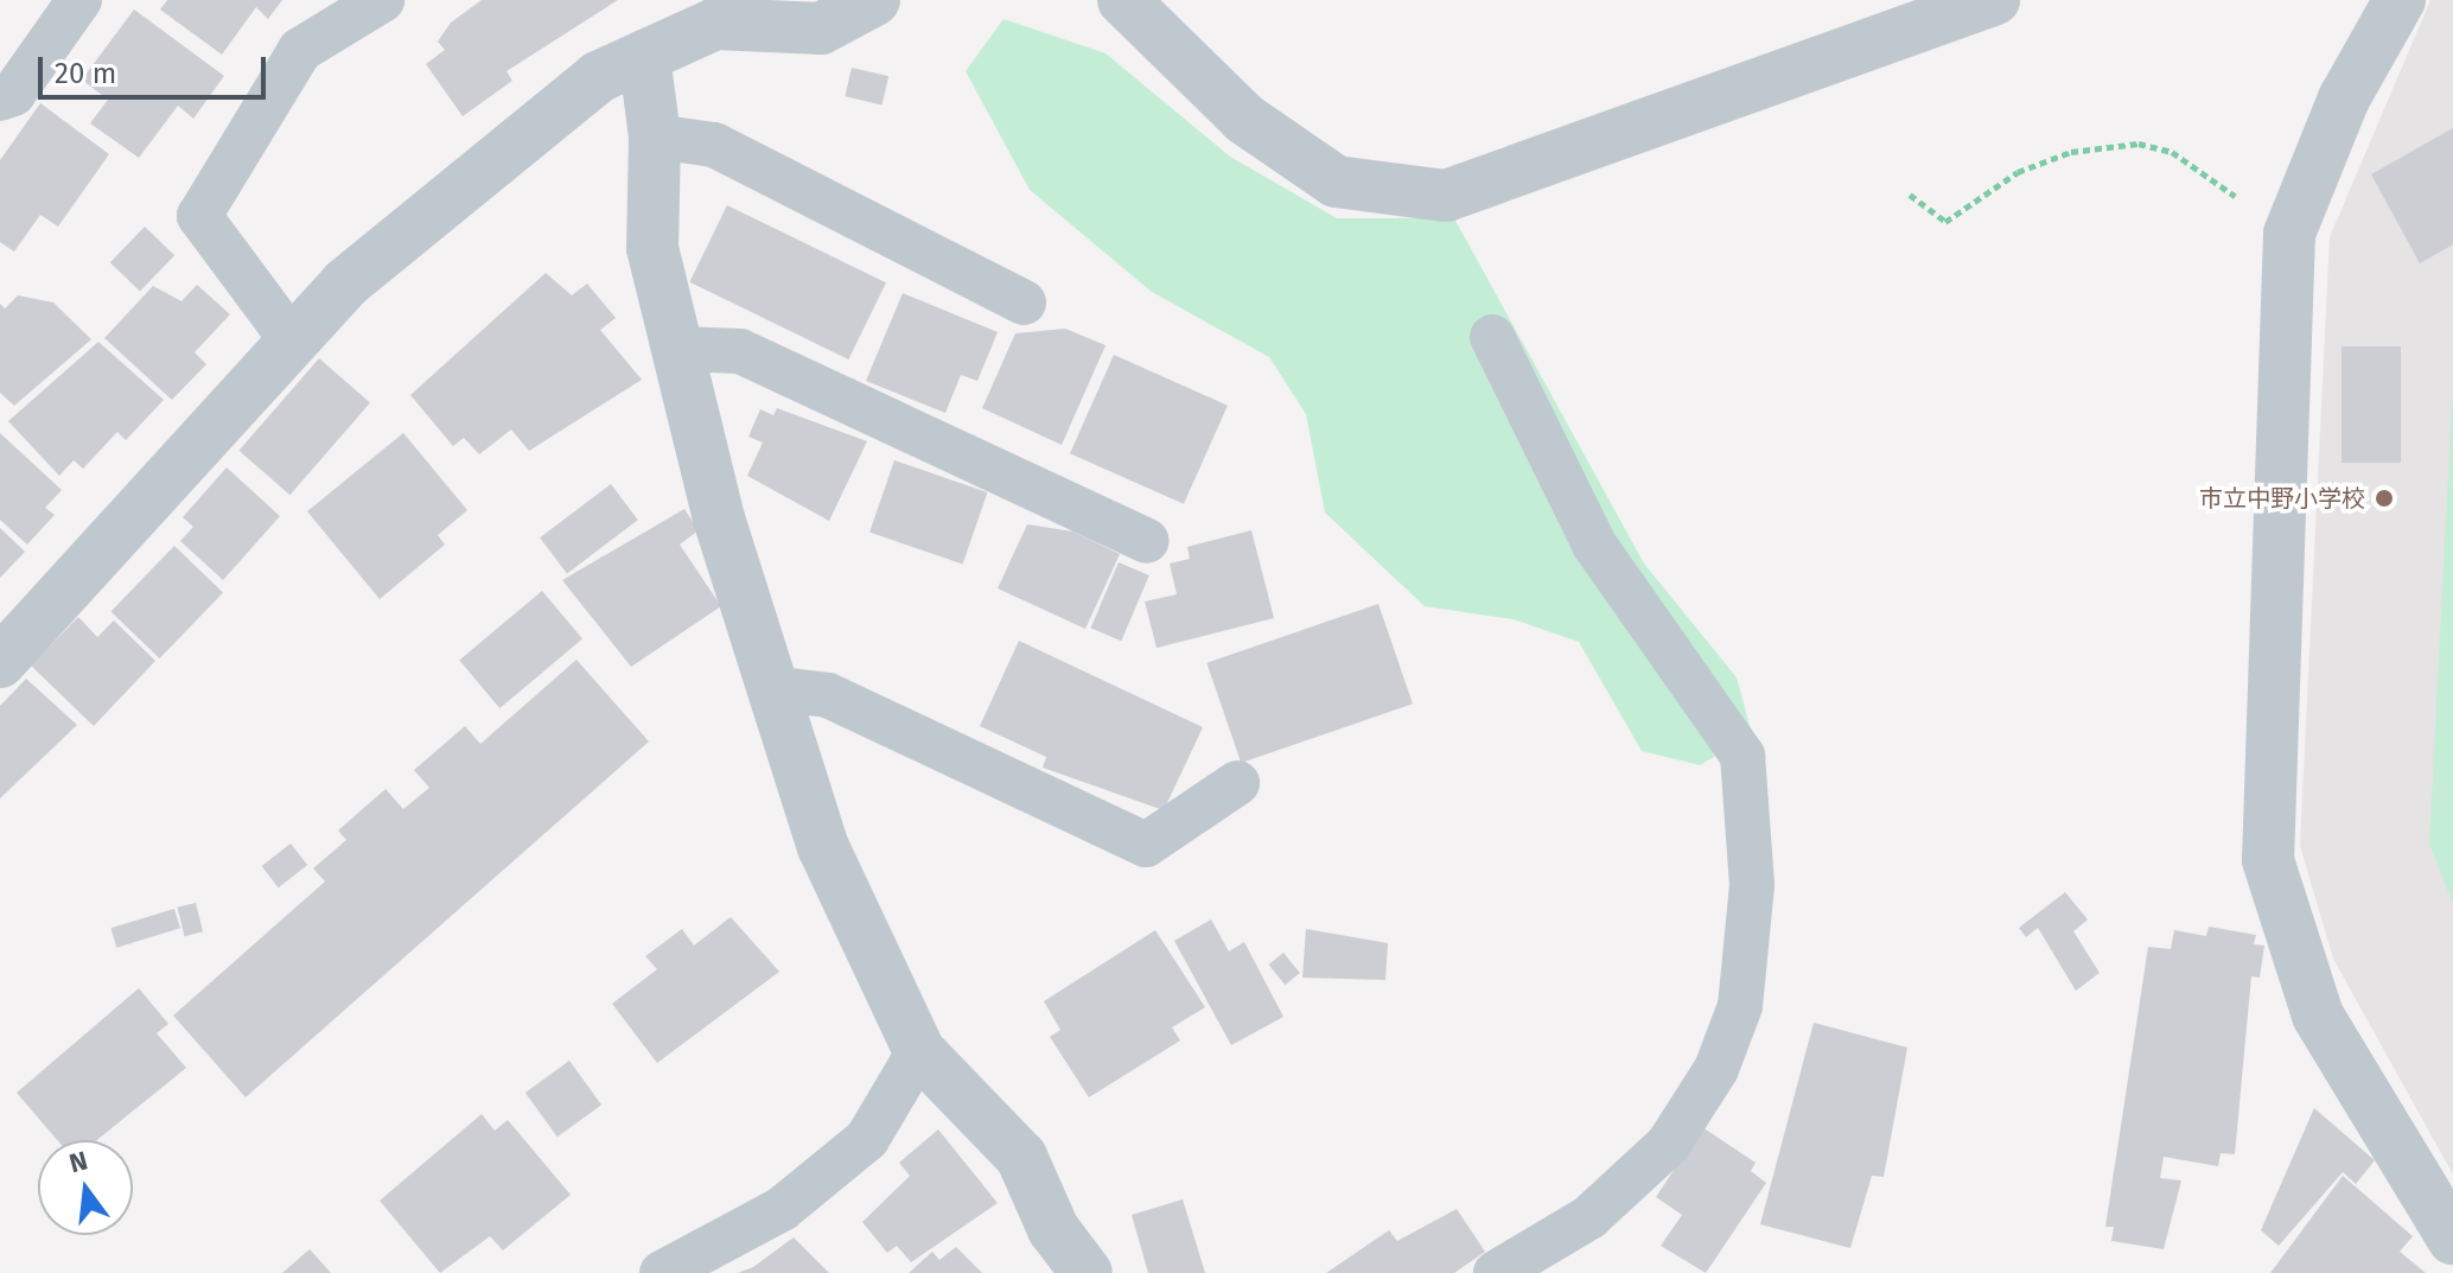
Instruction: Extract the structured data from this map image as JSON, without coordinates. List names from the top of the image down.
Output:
{
  "places": ["市立中野小学校"],
  "scale_bar": "20 m",
  "north": "top"
}
